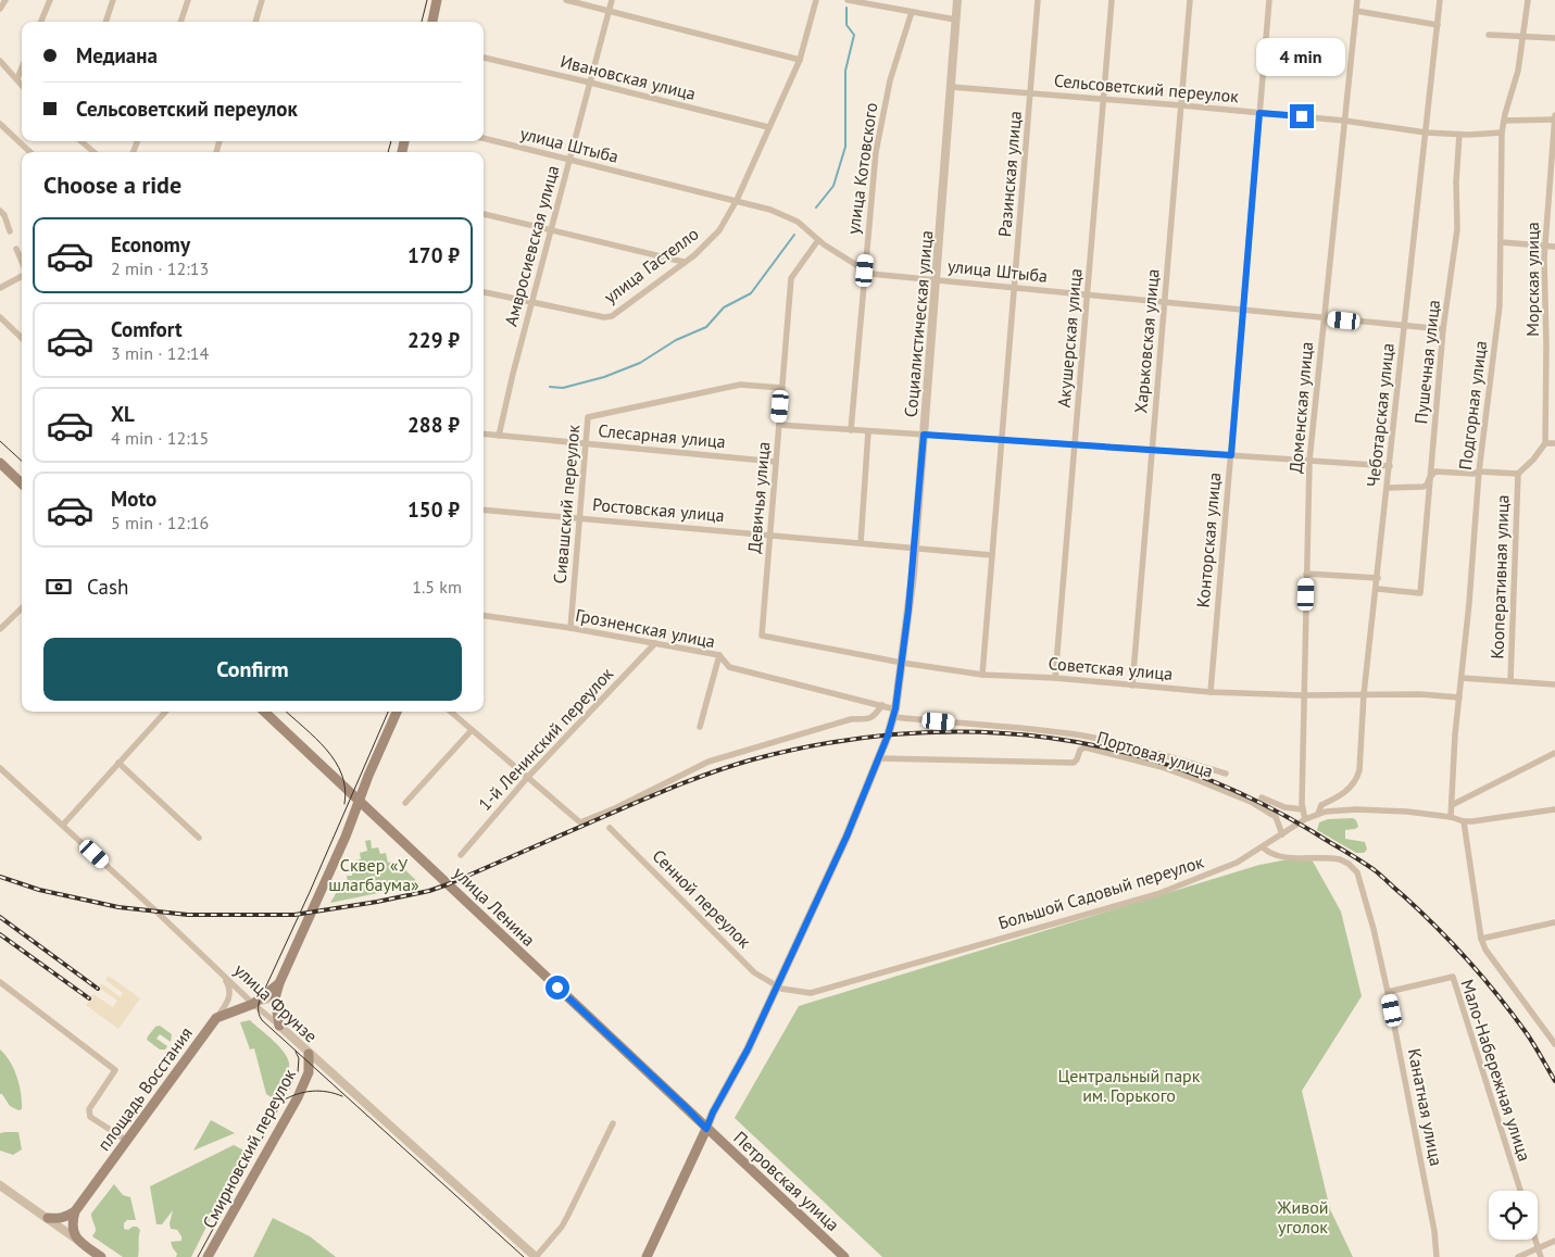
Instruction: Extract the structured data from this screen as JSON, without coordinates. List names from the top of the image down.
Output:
{
  "streets": {
    "main road": [
      "улица Ленина",
      "площадь Восстания",
      "Смирновский переулок",
      "Петровская улица"
    ],
    "street": [
      "Ивановская улица",
      "Сельсоветский переулок",
      "улица Штыба",
      "улица Котовского",
      "Разинская улица",
      "Амвросиевская улица",
      "улица Гастелло",
      "Морская улица",
      "Социалистическая улица",
      "Акушерская улица",
      "Харьковская улица",
      "Пушечная улица",
      "Подгорная улица",
      "Доменская улица",
      "Чеботарская улица",
      "Слесарная улица",
      "Девичья улица",
      "Сивашский переулок",
      "Ростовская улица",
      "Конторская улица",
      "Кооперативная улица",
      "Грозненская улица",
      "Советская улица",
      "1-й Ленинский переулок",
      "Портовая улица",
      "Большой Садовый переулок",
      "Сенной переулок",
      "улица Фрунзе",
      "Мало-Набережная улица",
      "Канатная улица"
    ]
  },
  "crossings": [
    ["Ивановская улица", "Амвросиевская улица"],
    ["Ивановская улица", "улица Гастелло"],
    ["Сельсоветский переулок", "Разинская улица"],
    ["Сельсоветский переулок", "Социалистическая улица"],
    ["Сельсоветский переулок", "Акушерская улица"],
    ["Сельсоветский переулок", "Харьковская улица"],
    ["Сельсоветский переулок", "Пушечная улица"],
    ["Сельсоветский переулок", "Подгорная улица"],
    ["Сельсоветский переулок", "Доменская улица"],
    ["Сельсоветский переулок", "Чеботарская улица"],
    ["Сельсоветский переулок", "Конторская улица"],
    ["улица Штыба", "улица Котовского"],
    ["улица Штыба", "Разинская улица"],
    ["улица Штыба", "Амвросиевская улица"],
    ["улица Штыба", "улица Гастелло"],
    ["улица Штыба", "Социалистическая улица"],
    ["улица Штыба", "Акушерская улица"],
    ["улица Штыба", "Харьковская улица"],
    ["улица Штыба", "Пушечная улица"],
    ["улица Штыба", "Доменская улица"],
    ["улица Штыба", "Чеботарская улица"],
    ["улица Штыба", "Девичья улица"],
    ["улица Штыба", "Конторская улица"],
    ["Разинская улица", "Ростовская улица"],
    ["Разинская улица", "Советская улица"],
    ["Амвросиевская улица", "улица Гастелло"],
    ["Амвросиевская улица", "Слесарная улица"],
    ["Социалистическая улица", "Ростовская улица"],
    ["Социалистическая улица", "Грозненская улица"],
    ["Социалистическая улица", "Советская улица"],
    ["Социалистическая улица", "Портовая улица"],
    ["Социалистическая улица", "Большой Садовый переулок"],
    ["Социалистическая улица", "Сенной переулок"],
    ["Социалистическая улица", "улица Ленина"],
    ["Социалистическая улица", "Петровская улица"],
    ["Акушерская улица", "Советская улица"],
    ["Харьковская улица", "Советская улица"],
    ["Пушечная улица", "Чеботарская улица"],
    ["Подгорная улица", "Советская улица"],
    ["Подгорная улица", "Большой Садовый переулок"],
    ["Доменская улица", "Советская улица"],
    ["Доменская улица", "Большой Садовый переулок"],
    ["Чеботарская улица", "Советская улица"],
    ["Чеботарская улица", "Большой Садовый переулок"],
    ["Слесарная улица", "Девичья улица"],
    ["Слесарная улица", "Сивашский переулок"],
    ["Девичья улица", "Сивашский переулок"],
    ["Девичья улица", "Ростовская улица"],
    ["Девичья улица", "Советская улица"],
    ["Сивашский переулок", "Ростовская улица"],
    ["Сивашский переулок", "Грозненская улица"],
    ["Конторская улица", "Советская улица"],
    ["Грозненская улица", "1-й Ленинский переулок"],
    ["Грозненская улица", "Портовая улица"],
    ["Портовая улица", "Большой Садовый переулок"],
    ["Большой Садовый переулок", "Сенной переулок"],
    ["Большой Садовый переулок", "Канатная улица"],
    ["улица Ленина", "Петровская улица"],
    ["улица Фрунзе", "площадь Восстания"],
    ["улица Фрунзе", "Смирновский переулок"],
    ["Мало-Набережная улица", "Канатная улица"]
  ],
  "parks": ["Сквер «У шлагбаума»", "Центральный парк им. Горького", "Живой уголок"],
  "page": {
    "banner": ["Медиана", "Сельсоветский переулок"],
    "bubble": "4 min",
    "heading": "Choose a ride",
    "list": [
      {
        "name": "Economy",
        "note": "2 min · 12:13",
        "value": "170 ₽"
      },
      {
        "name": "Comfort",
        "note": "3 min · 12:14",
        "value": "229 ₽"
      },
      {
        "name": "XL",
        "note": "4 min · 12:15",
        "value": "288 ₽"
      },
      {
        "name": "Moto",
        "note": "5 min · 12:16",
        "value": "150 ₽"
      }
    ],
    "pay": ["Cash", "1.5 km"],
    "buttons": "Confirm"
  }
}
